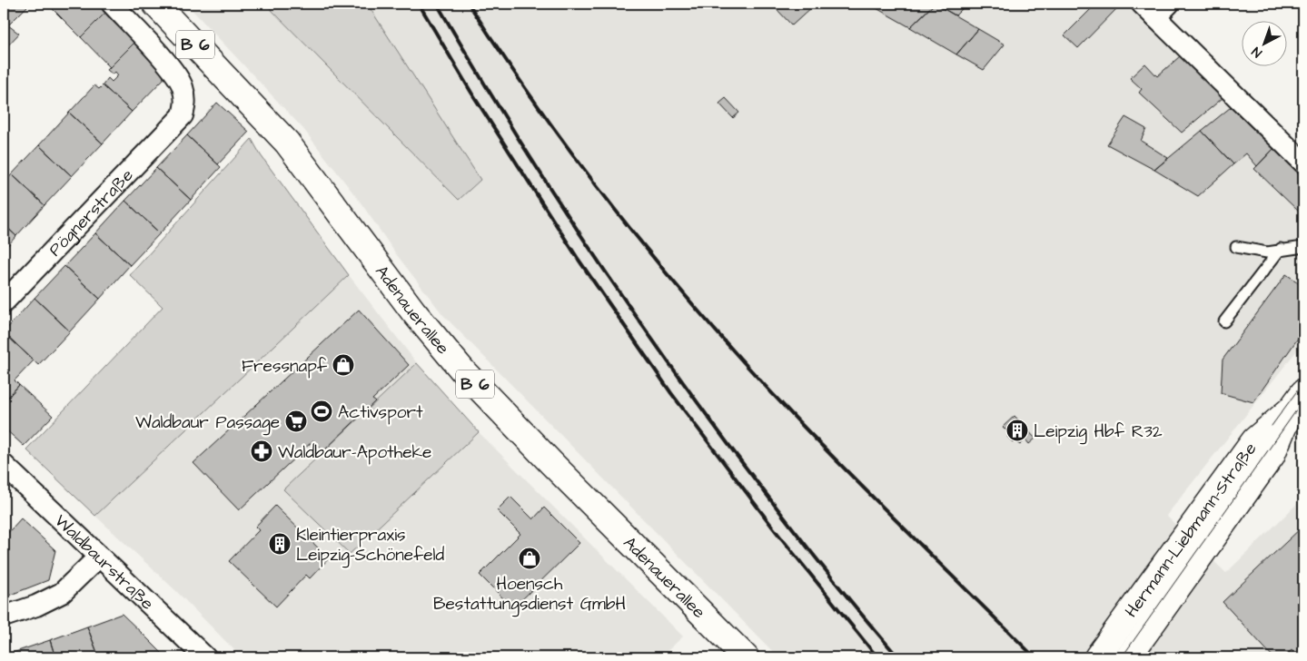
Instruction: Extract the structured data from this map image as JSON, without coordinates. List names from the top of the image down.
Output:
{
  "streets": {
    "main road": ["B 6", "Adenauerallee", "Hermann-Liebmann-Straße"],
    "street": ["Pögnerstraße", "Waldbaurstraße"]
  },
  "places": {
    "shop": ["Fressnapf", "Hoensch Bestattungsdienst GmbH"],
    "sports": ["Activsport"],
    "supermarket": ["Waldbaur Passage"],
    "building": ["Leipzig Hbf R32", "Kleintierpraxis Leipzig-Schönefeld"],
    "pharmacy": ["Waldbaur-Apotheke"]
  },
  "north": "bottom left"
}
